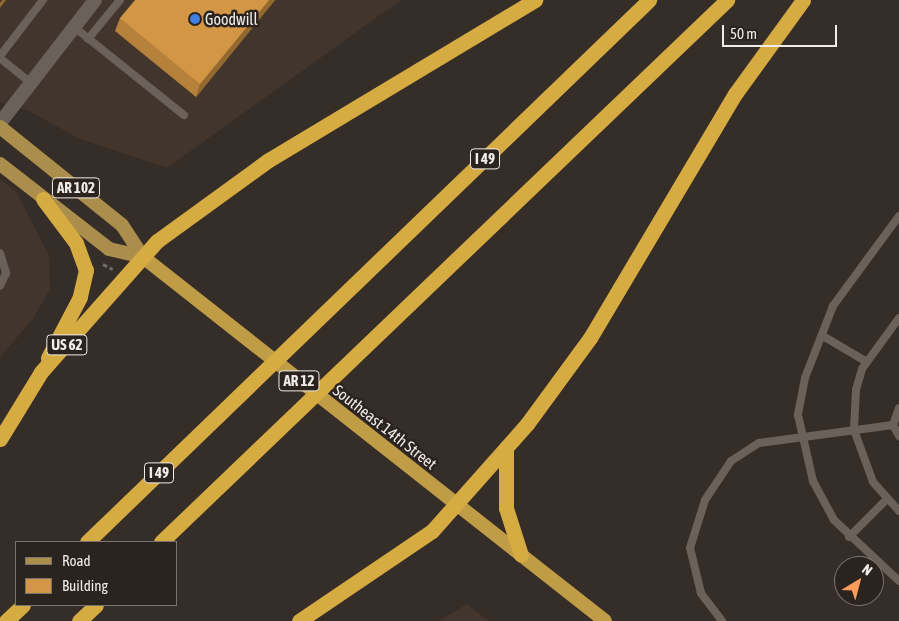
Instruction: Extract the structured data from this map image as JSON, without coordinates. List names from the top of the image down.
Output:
{
  "streets": {
    "highway": [
      "I 49",
      "US 62",
      "AR 12",
      "Southeast 14th Street"
    ],
    "main road": ["AR 102"]
  },
  "crossings": [
    ["US 62", "Southeast 14th Street"]
  ],
  "places": ["Goodwill"],
  "legend": ["Road", "Building"],
  "scale_bar": "50 m",
  "north": "top right"
}
